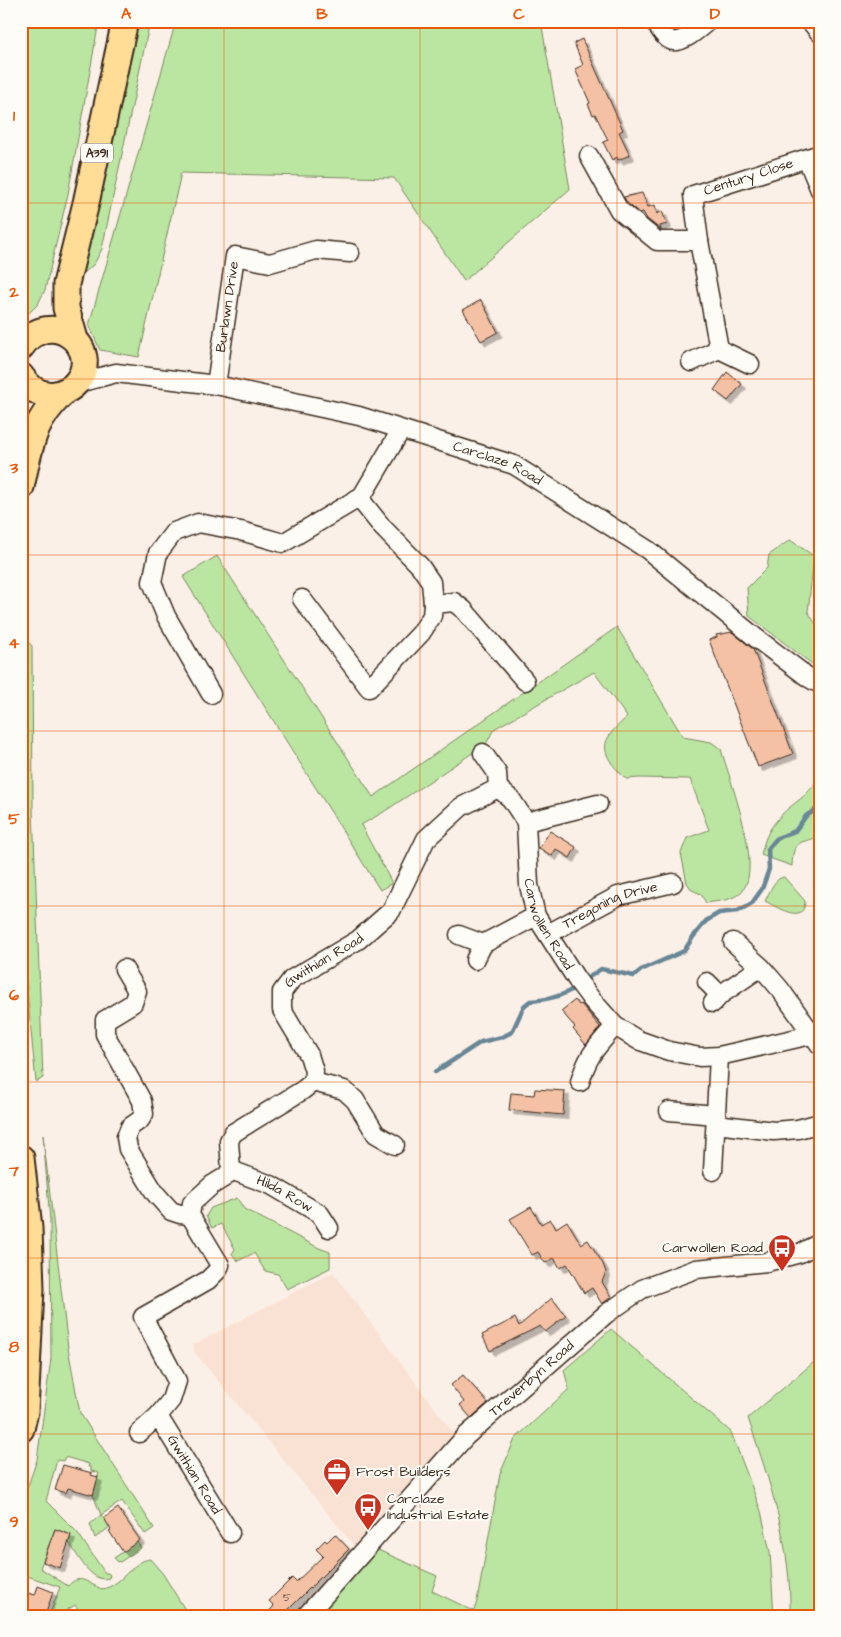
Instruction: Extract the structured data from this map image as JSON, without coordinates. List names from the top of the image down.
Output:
{
  "streets": {
    "highway": ["A391"],
    "street": [
      "Century Close",
      "Burlawn Drive",
      "Carclaze Road",
      "Tregoning Drive",
      "Carwollen Road",
      "Gwithian Road",
      "Hilda Row",
      "Treverbyn Road"
    ]
  },
  "crossings": [
    ["A391", "Carclaze Road"],
    ["Burlawn Drive", "Carclaze Road"],
    ["Tregoning Drive", "Carwollen Road"]
  ],
  "places": {
    "bus stop": ["Carwollen Road", "Carclaze Industrial Estate"],
    "office": ["Frost Builders"]
  },
  "house_numbers": ["5"],
  "grid": {
    "columns": [
      "A",
      "B",
      "C",
      "D"
    ],
    "rows": [
      "1",
      "2",
      "3",
      "4",
      "5",
      "6",
      "7",
      "8",
      "9"
    ]
  }
}
